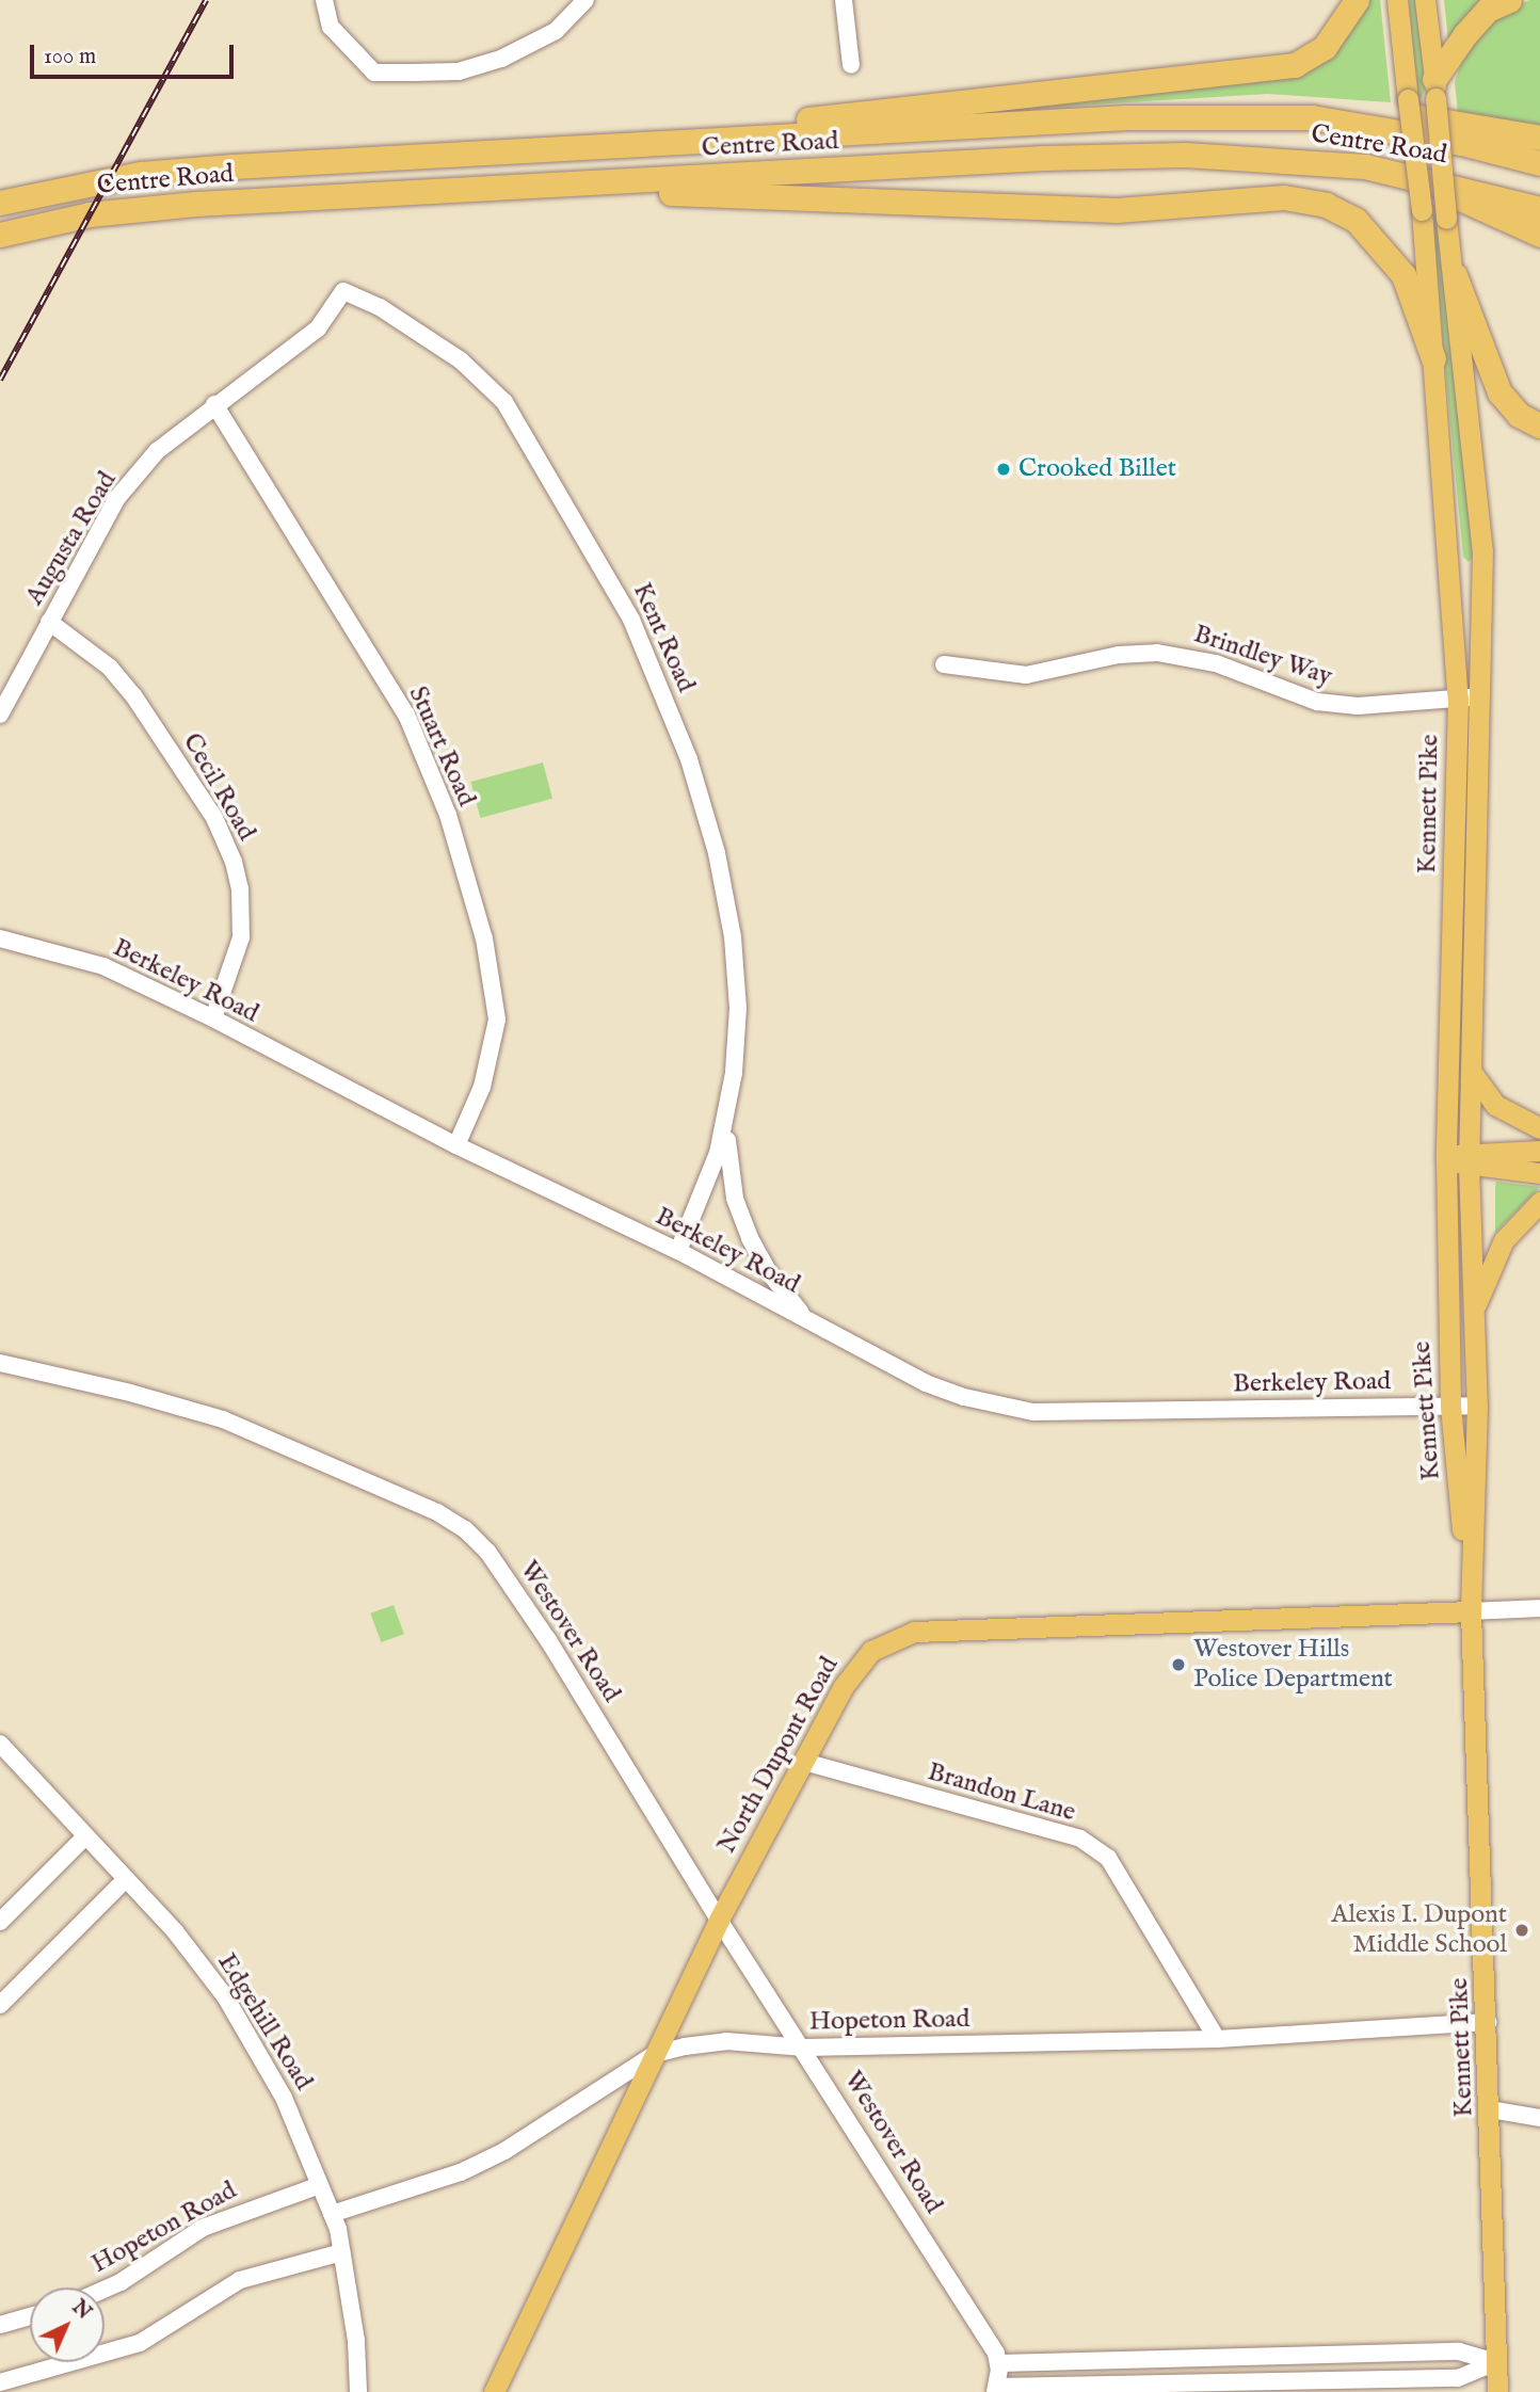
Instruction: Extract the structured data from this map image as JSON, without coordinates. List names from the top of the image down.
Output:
{
  "streets": {
    "highway": ["Centre Road"],
    "main road": ["Kennett Pike", "North Dupont Road"],
    "street": [
      "Augusta Road",
      "Kent Road",
      "Brindley Way",
      "Stuart Road",
      "Cecil Road",
      "Berkeley Road",
      "Westover Road",
      "Brandon Lane",
      "Hopeton Road",
      "Edgehill Road"
    ]
  },
  "crossings": [
    ["Augusta Road", "Kent Road"],
    ["Augusta Road", "Stuart Road"],
    ["Augusta Road", "Cecil Road"],
    ["Kent Road", "Berkeley Road"],
    ["Brindley Way", "Kennett Pike"],
    ["Stuart Road", "Berkeley Road"],
    ["Cecil Road", "Berkeley Road"],
    ["Kennett Pike", "Berkeley Road"],
    ["Kennett Pike", "North Dupont Road"],
    ["Kennett Pike", "Hopeton Road"],
    ["Westover Road", "North Dupont Road"],
    ["Westover Road", "Hopeton Road"],
    ["North Dupont Road", "Brandon Lane"],
    ["North Dupont Road", "Hopeton Road"],
    ["Brandon Lane", "Hopeton Road"],
    ["Hopeton Road", "Edgehill Road"]
  ],
  "places": ["Crooked Billet", "Westover Hills Police Department", "Alexis I. Dupont Middle School"],
  "scale_bar": "100 m",
  "north": "top right"
}
